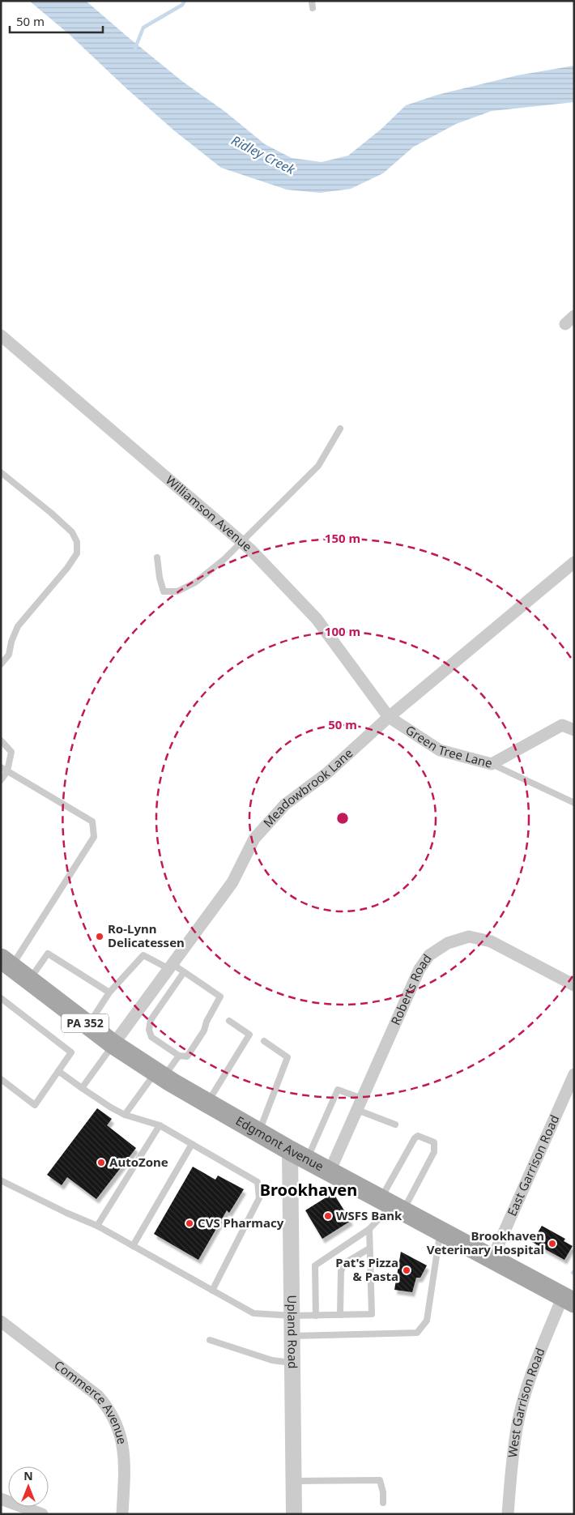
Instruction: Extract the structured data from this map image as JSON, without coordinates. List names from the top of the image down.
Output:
{
  "streets": {
    "main road": ["PA 352", "Edgmont Avenue"],
    "street": [
      "Williamson Avenue",
      "Green Tree Lane",
      "Meadowbrook Lane",
      "Roberts Road",
      "East Garrison Road",
      "Upland Road",
      "West Garrison Road",
      "Commerce Avenue"
    ]
  },
  "crossings": [
    ["Williamson Avenue", "Green Tree Lane"],
    ["Williamson Avenue", "Meadowbrook Lane"],
    ["Green Tree Lane", "Meadowbrook Lane"],
    ["Meadowbrook Lane", "Edgmont Avenue"],
    ["Roberts Road", "Edgmont Avenue"],
    ["Edgmont Avenue", "East Garrison Road"],
    ["Edgmont Avenue", "Upland Road"],
    ["Edgmont Avenue", "West Garrison Road"]
  ],
  "districts": ["Brookhaven"],
  "water": ["Ridley Creek"],
  "places": [
    "Ro-Lynn Delicatessen",
    "AutoZone",
    "WSFS Bank",
    "CVS Pharmacy",
    "Brookhaven Veterinary Hospital",
    "Pat's Pizza & Pasta"
  ],
  "scale_bar": "50 m",
  "north": "top",
  "rings": ["150 m", "100 m", "50 m"]
}
